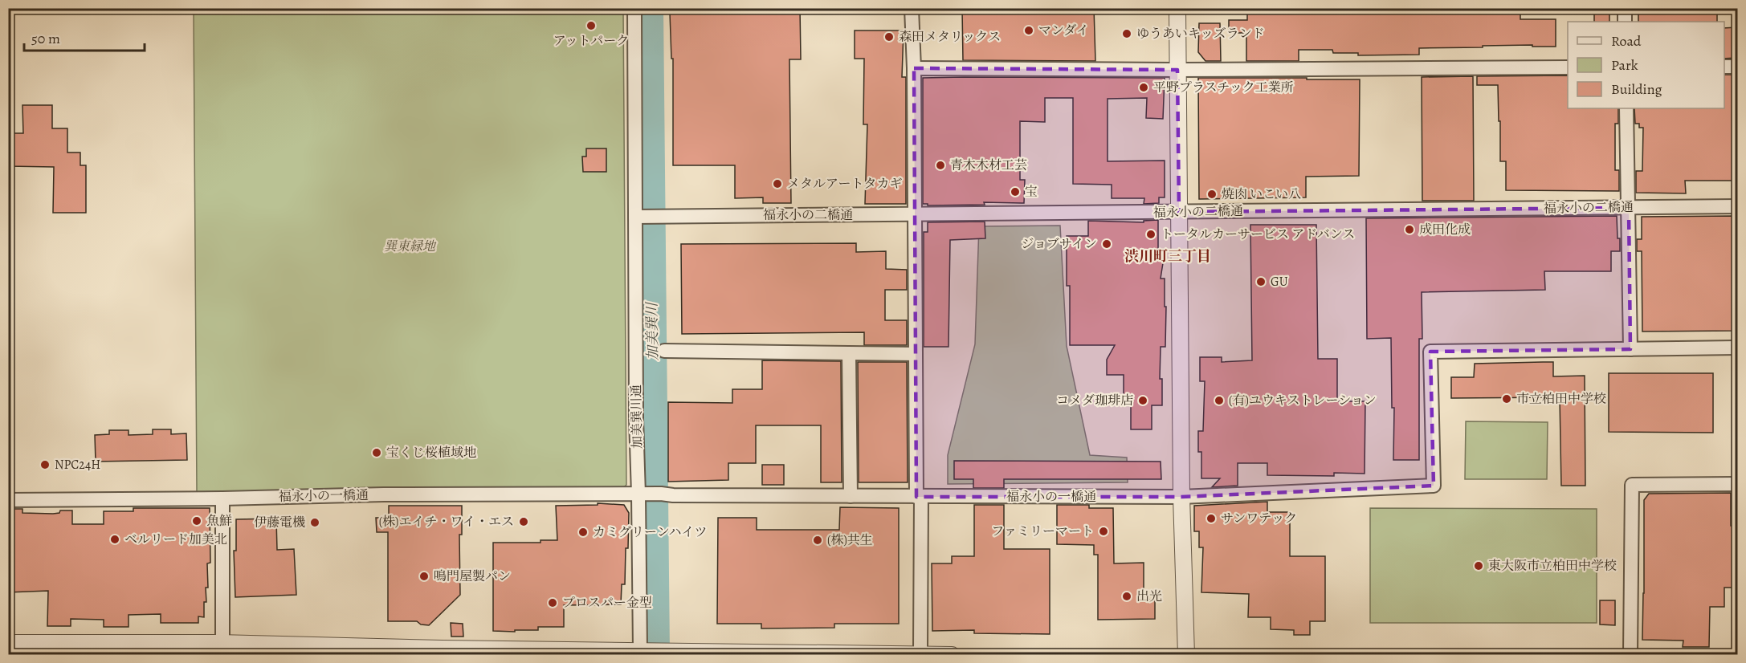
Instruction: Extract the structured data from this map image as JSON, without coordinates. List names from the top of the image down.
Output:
{
  "streets": {
    "street": ["福永小の二橋通", "加美巽川通", "福永小の一橋通"]
  },
  "crossings": [
    ["福永小の二橋通", "加美巽川通"],
    ["加美巽川通", "福永小の一橋通"]
  ],
  "districts": ["渋川町三丁目"],
  "water": ["加美巽川"],
  "parks": ["巽東緑地"],
  "places": [
    "アットパーク",
    "マンダイ",
    "ゆうあいキッズランド",
    "森田メタリックス",
    "平野プラスチック工業所",
    "青木木材工芸",
    "メタルアートタカギ",
    "宝",
    "焼肉 いこい八",
    "成田化成",
    "トータルカーサービス アドバンス",
    "ジョブサイン",
    "GU",
    "市立柏田中学校",
    "コメダ珈琲店",
    "(有)ユウキストレーション",
    "宝くじ桜植域地",
    "NPC24H",
    "サンワテック",
    "魚鮮",
    "(株)エイチ・ワイ・エス",
    "伊藤電機",
    "ファミリーマート",
    "カミグリーンハイツ",
    "ベルリード加美北",
    "(株)共生",
    "東大阪市立柏田中学校",
    "鳴門屋製パン",
    "出光",
    "プロスパー金型"
  ],
  "legend": ["Road", "Park", "Building"],
  "scale_bar": "50 m"
}
